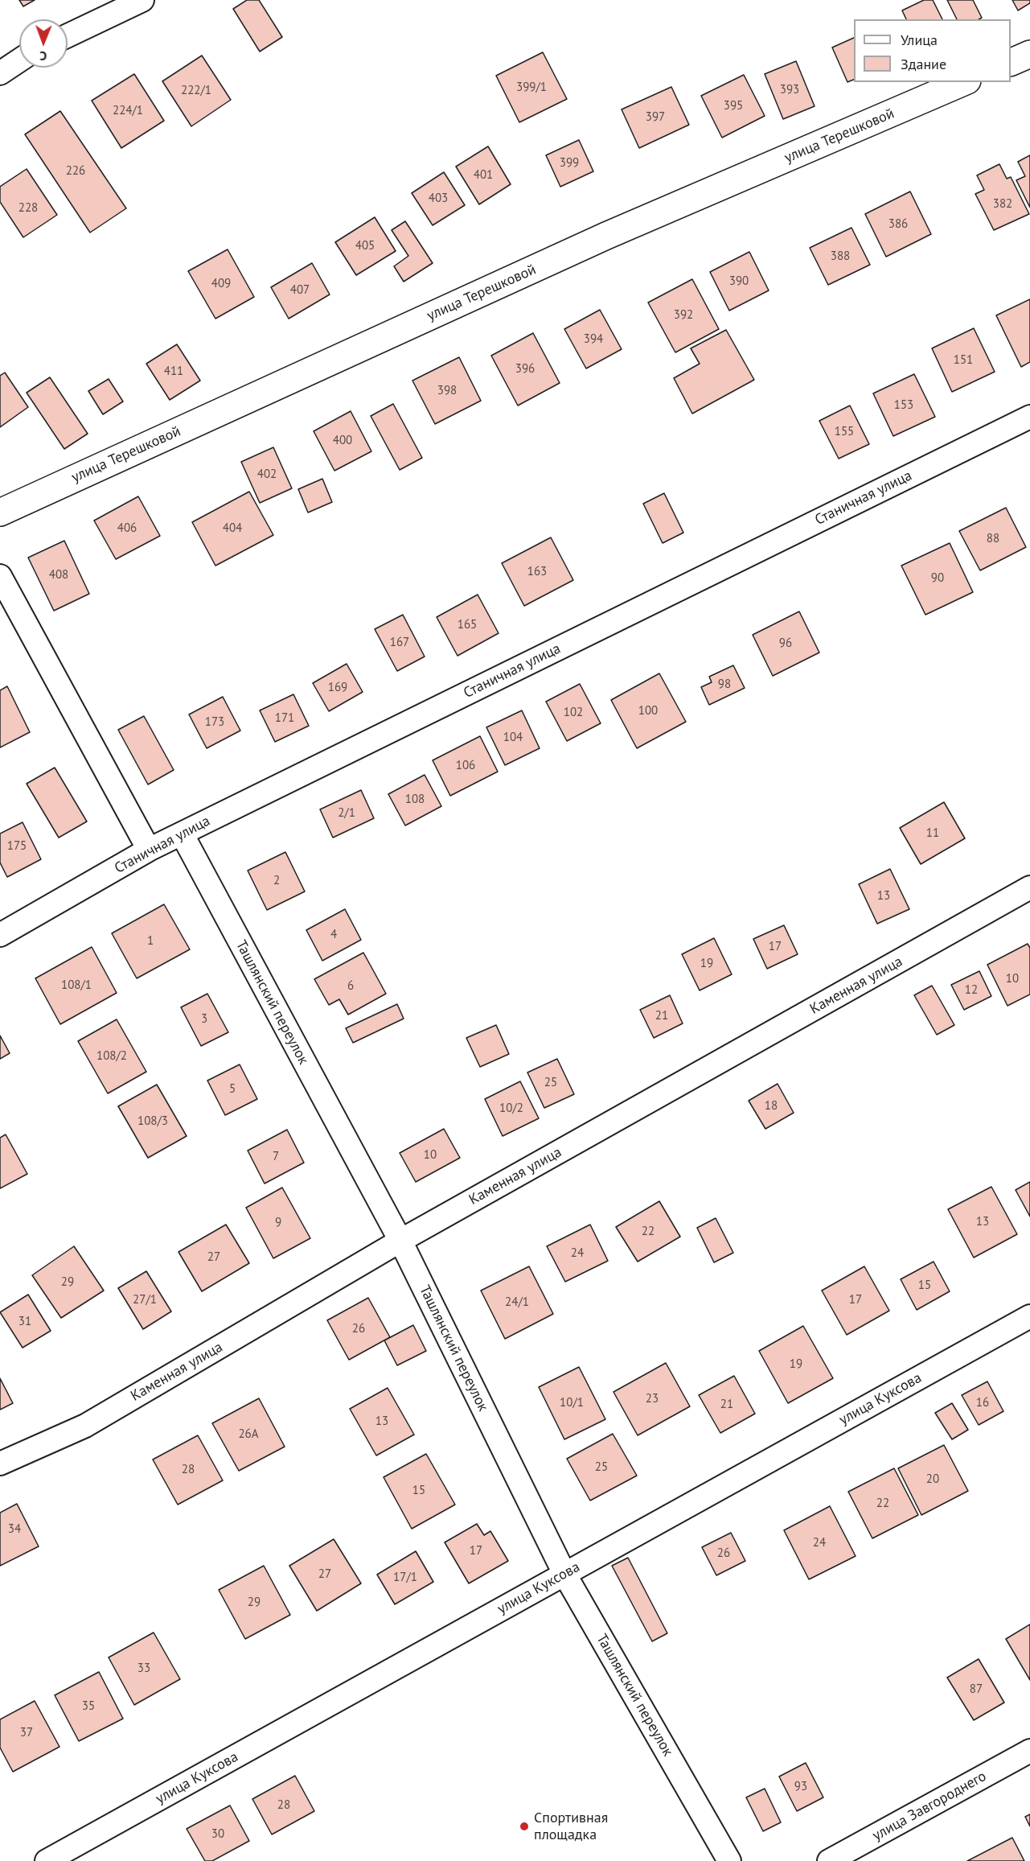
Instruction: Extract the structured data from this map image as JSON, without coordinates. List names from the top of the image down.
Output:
{
  "streets": {
    "street": [
      "улица Терешковой",
      "Станичная улица",
      "Каменная улица",
      "Ташлянский переулок",
      "улица Куксова",
      "улица Завгороднего"
    ]
  },
  "crossings": [
    ["Станичная улица", "Ташлянский переулок"],
    ["Каменная улица", "Ташлянский переулок"],
    ["Ташлянский переулок", "улица Куксова"]
  ],
  "places": ["Спортивная площадка"],
  "house_numbers": [
    "399/1",
    "393",
    "222/1",
    "395",
    "224/1",
    "397",
    "399",
    "226",
    "401",
    "403",
    "382",
    "228",
    "386",
    "405",
    "388",
    "390",
    "409",
    "407",
    "392",
    "394",
    "151",
    "396",
    "411",
    "398",
    "153",
    "155",
    "400",
    "402",
    "406",
    "404",
    "88",
    "163",
    "408",
    "90",
    "165",
    "167",
    "96",
    "98",
    "169",
    "100",
    "102",
    "171",
    "173",
    "104",
    "106",
    "108",
    "2/1",
    "11",
    "175",
    "2",
    "13",
    "4",
    "1",
    "17",
    "19",
    "10",
    "108/1",
    "6",
    "12",
    "21",
    "3",
    "108/2",
    "25",
    "5",
    "18",
    "10/2",
    "108/3",
    "10",
    "7",
    "13",
    "9",
    "22",
    "24",
    "27",
    "29",
    "15",
    "27/1",
    "17",
    "24/1",
    "31",
    "26",
    "19",
    "23",
    "10/1",
    "16",
    "21",
    "13",
    "26А",
    "25",
    "28",
    "20",
    "15",
    "22",
    "34",
    "24",
    "17",
    "26",
    "27",
    "17/1",
    "29",
    "33",
    "87",
    "35",
    "37",
    "93",
    "28",
    "30"
  ],
  "legend": ["Улица", "Здание"],
  "north": "bottom"
}
